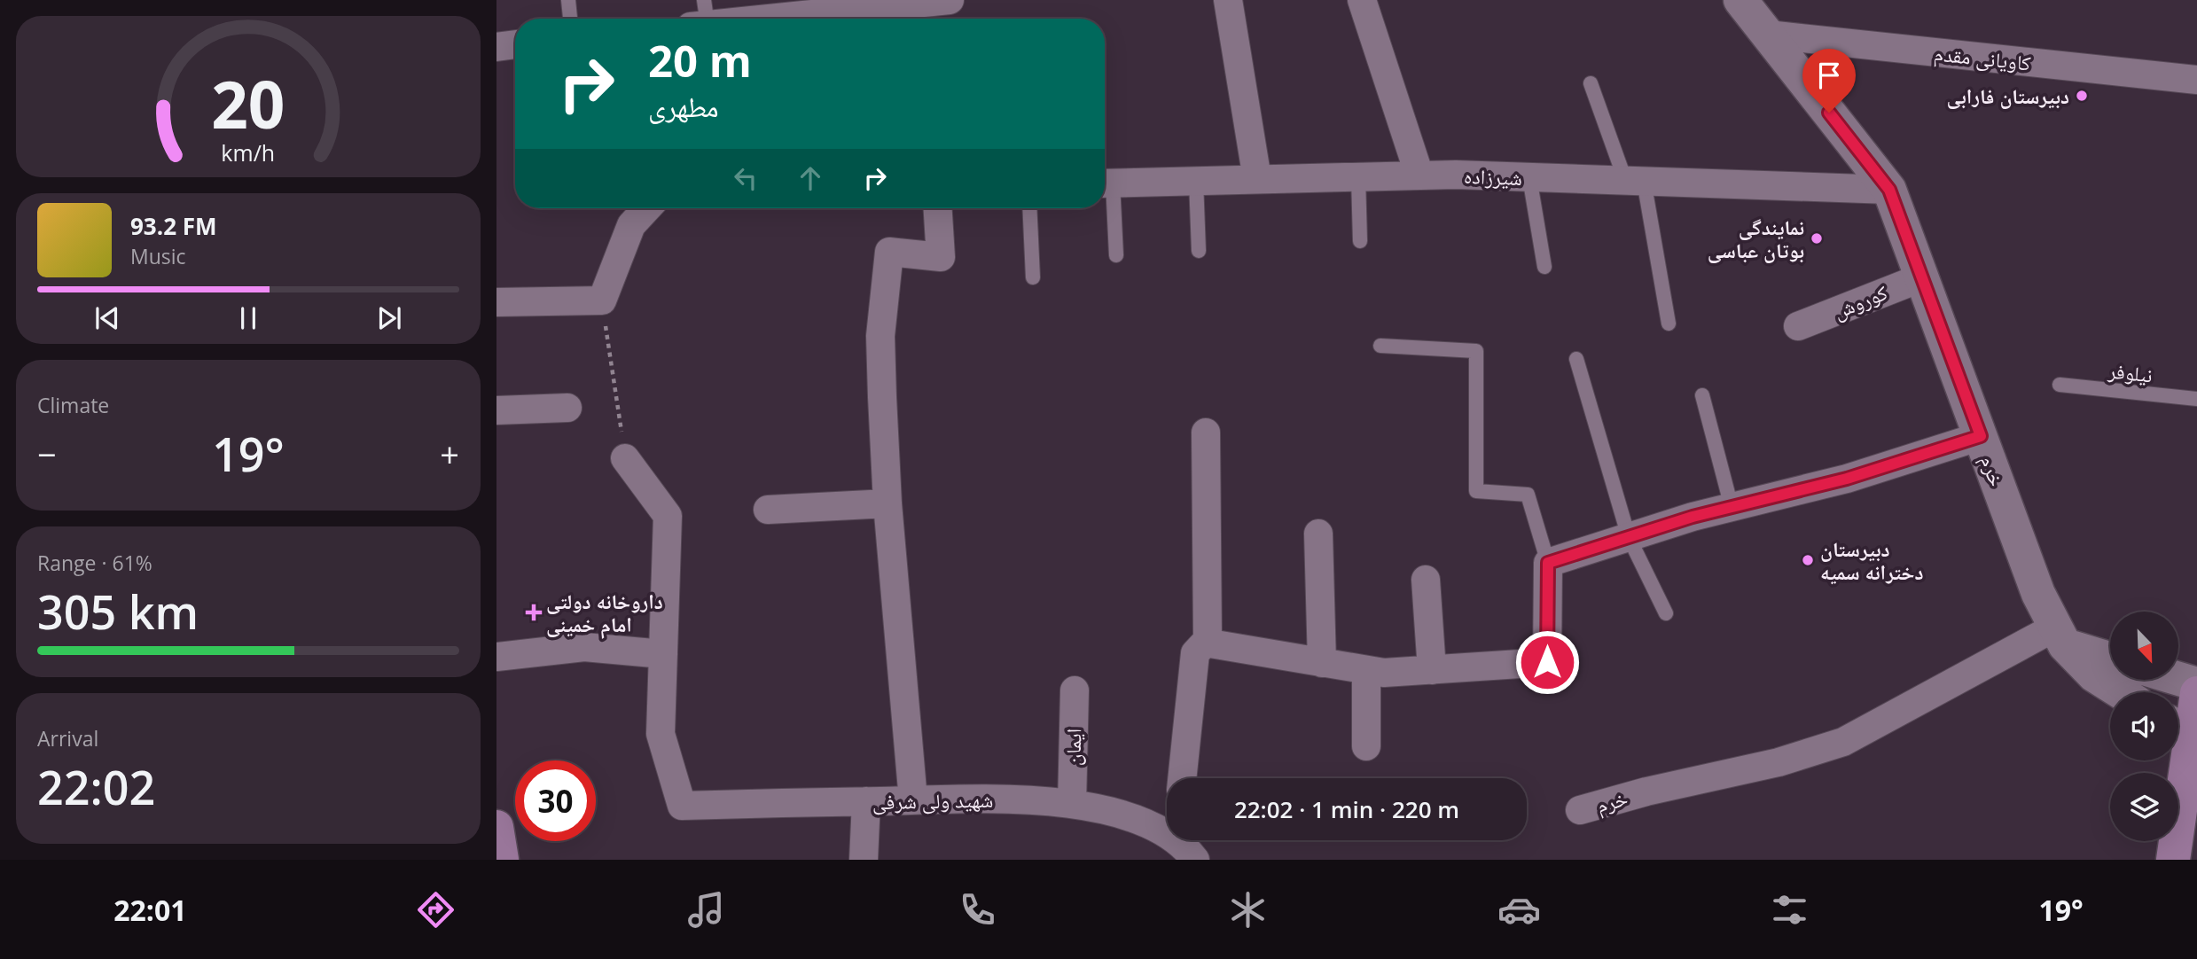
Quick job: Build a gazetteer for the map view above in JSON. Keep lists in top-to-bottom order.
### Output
{
  "streets": {
    "street": [
      "کاویانی مقدم",
      "شیرزاده",
      "کوروش",
      "خرم",
      "ایمان",
      "شهید ولی شرفی"
    ],
    "lane": ["نیلوفر"]
  },
  "crossings": [
    ["کاویانی مقدم", "خرم"],
    ["شیرزاده", "خرم"],
    ["کوروش", "خرم"],
    ["ایمان", "شهید ولی شرفی"]
  ],
  "places": {
    "other": ["دبیرستان فارابی", "نمایندگی بوتان عباسی", "دبیرستان دخترانه سمیه"],
    "health": ["داروخانه دولتی امام خمینی"]
  },
  "north": "bottom right",
  "page": {
    "turn": ["20 m", "مطهری"],
    "song": ["93.2 FM", "Music"],
    "tile": [
      "Climate",
      ["Range · 61%", "305 km"],
      ["Arrival", "22:02"]
    ],
    "heat": ["−", "19°", "+"],
    "limit": "30",
    "trip": "22:02 · 1 min · 220 m",
    "tabs": ["22:01", "19°"],
    "gauge": ["20", "km/h"]
  }
}
